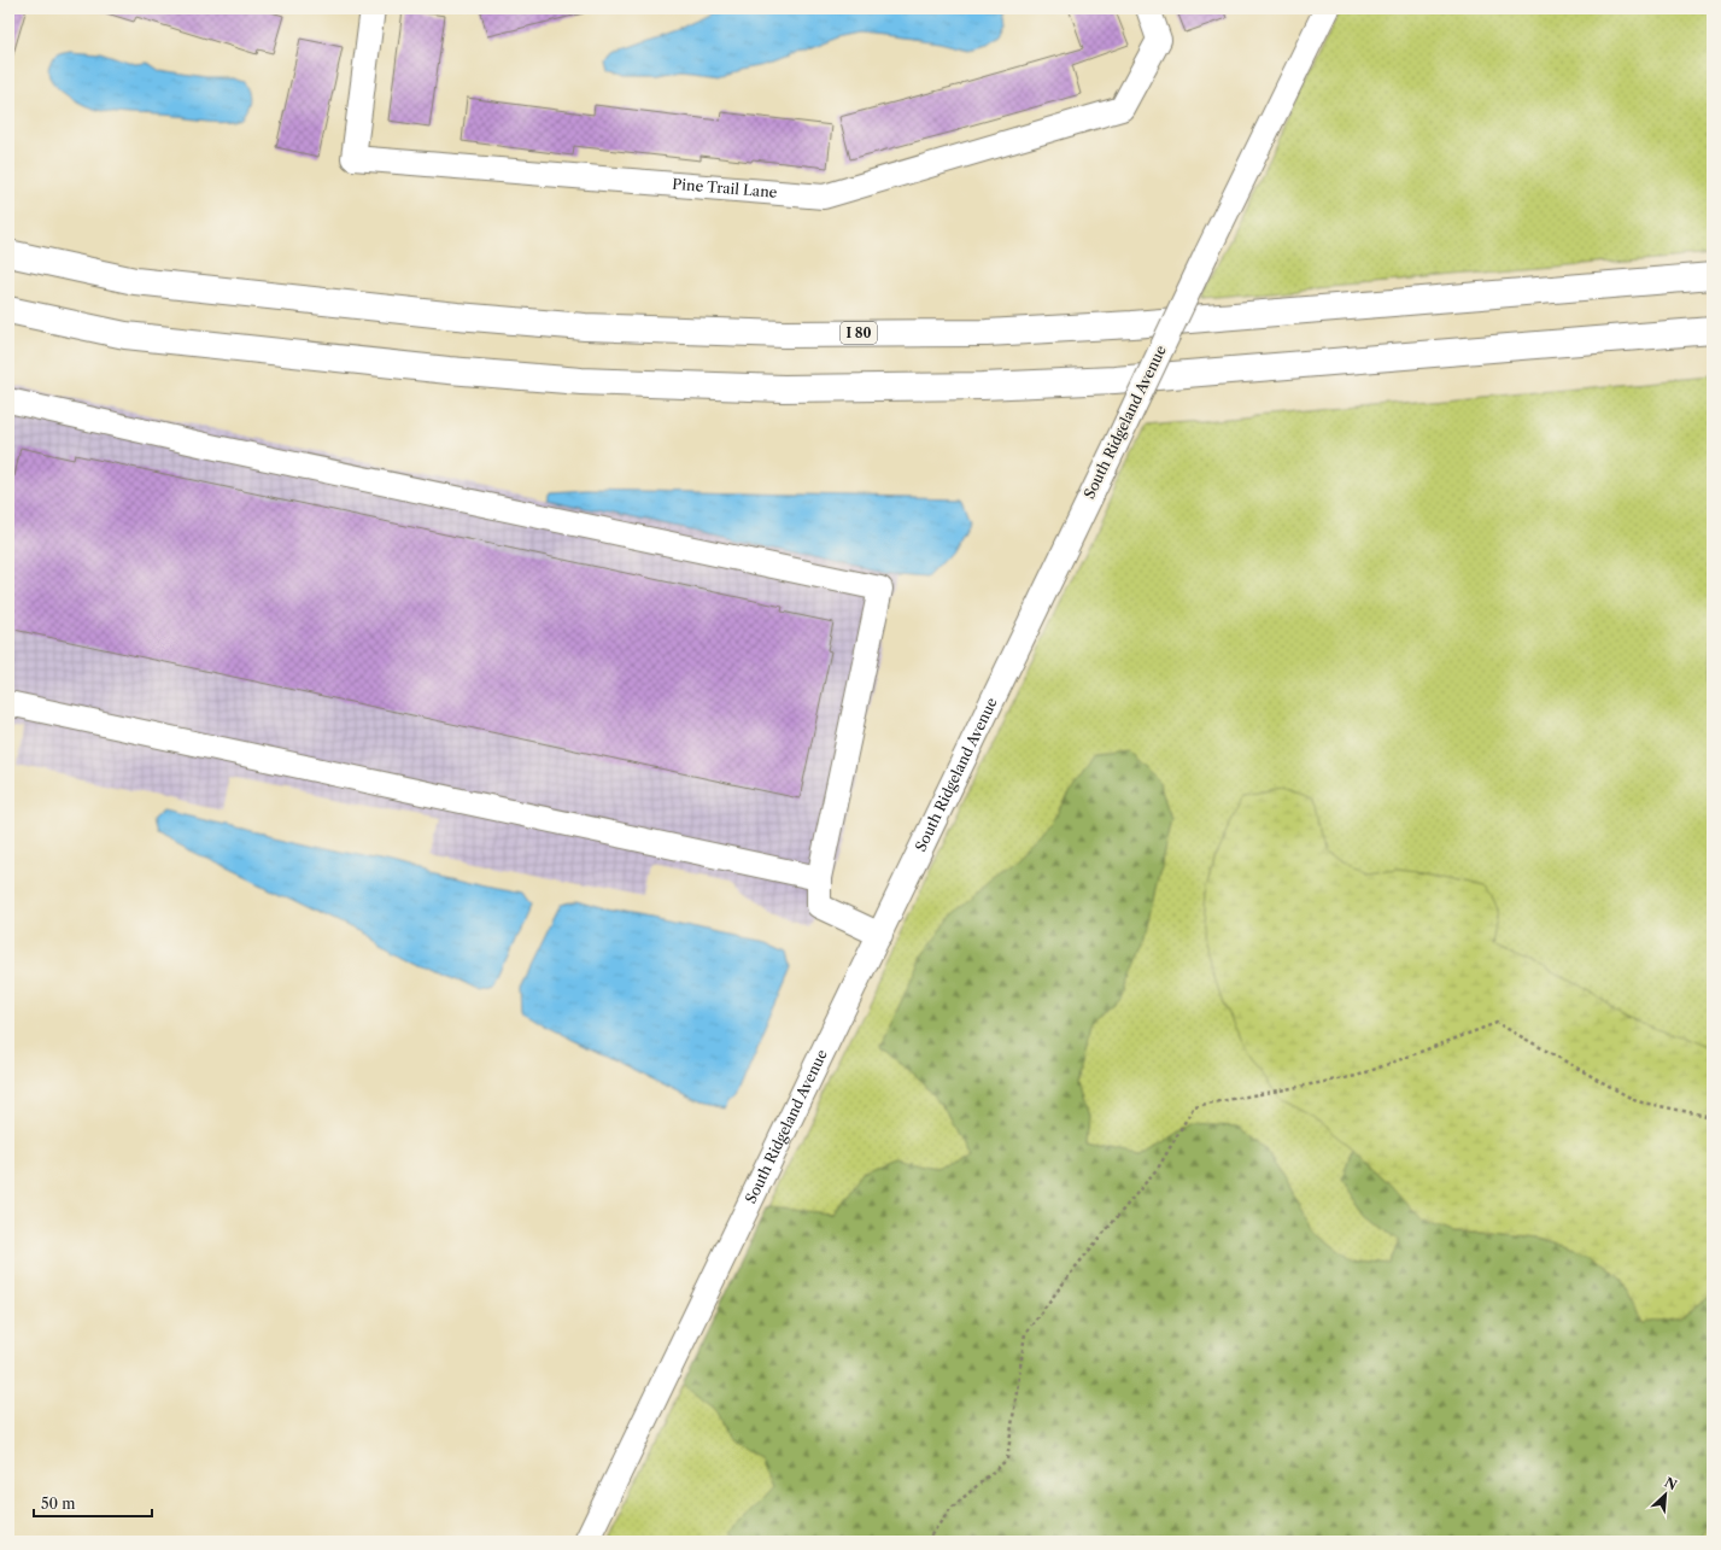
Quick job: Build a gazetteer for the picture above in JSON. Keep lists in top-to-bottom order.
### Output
{
  "streets": {
    "highway": ["I 80"],
    "street": ["Pine Trail Lane", "South Ridgeland Avenue"]
  },
  "scale_bar": "50 m",
  "north": "top right"
}
